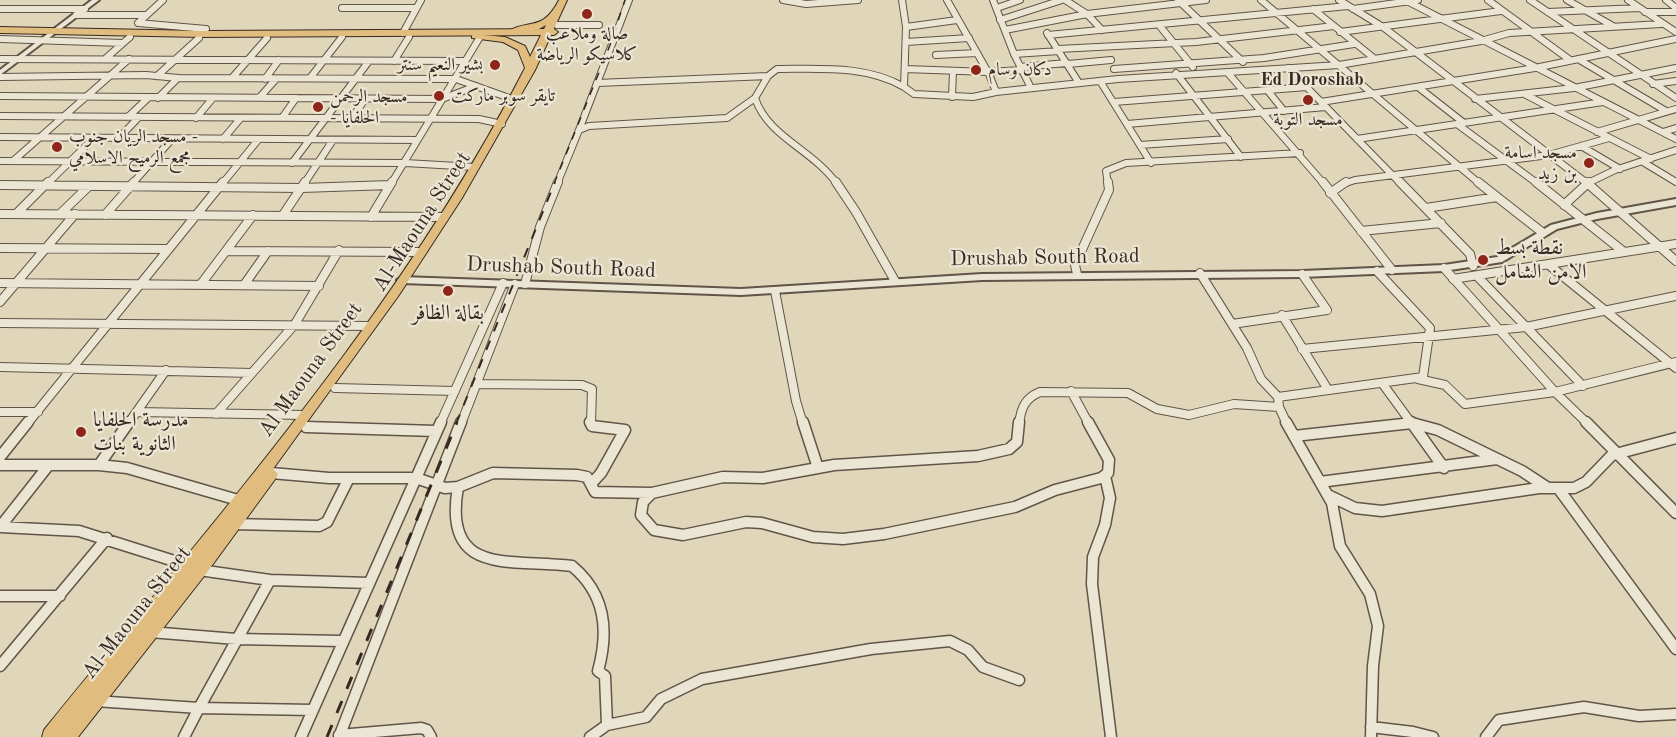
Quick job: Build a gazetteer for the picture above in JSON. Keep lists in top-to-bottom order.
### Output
{
  "streets": {
    "main road": ["Al-Maouna Street", "Al Maouna Street"],
    "street": ["Drushab South Road"]
  },
  "crossings": [
    ["Al-Maouna Street", "Drushab South Road"],
    ["Al-Maouna Street", "Al Maouna Street"],
    ["Drushab South Road", "Al Maouna Street"]
  ],
  "districts": ["Ed Doroshab"],
  "places": [
    "صالة وملاعب كلاسيكو الرياضة",
    "بشير النعيم سنتر",
    "دكان وسام",
    "تايقر سوبر ماركت",
    "مسجد التوبة",
    "مسجد الرحمن - الحلفايا",
    "مسجد الريان جنوب - مجمع الرميح الاسلامي",
    "مسجد اسامة بن زيد",
    "نقطة بسط الامن الشامل",
    "بقالة الظافر",
    "مدرسة الحلفايا الثانوية بنات"
  ]
}
